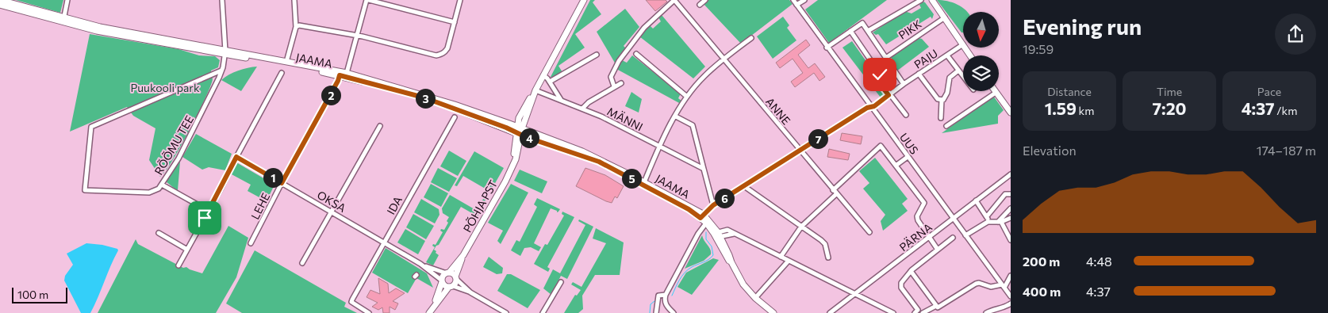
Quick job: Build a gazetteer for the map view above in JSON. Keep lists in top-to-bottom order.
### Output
{
  "streets": {
    "main road": ["JAAMA", "PÕHJA PST"],
    "street": [
      "PIKK",
      "PAJU",
      "ANNE",
      "MÄNNI",
      "UUS",
      "RÕÕMU TEE",
      "OKSA",
      "IDA",
      "LEHE",
      "PÄRNA"
    ]
  },
  "crossings": [
    ["PAJU", "JAAMA"],
    ["PAJU", "ANNE"],
    ["PAJU", "UUS"],
    ["JAAMA", "RÕÕMU TEE"],
    ["JAAMA", "LEHE"],
    ["JAAMA", "PÕHJA PST"],
    ["UUS", "PÄRNA"],
    ["OKSA", "IDA"],
    ["OKSA", "LEHE"],
    ["OKSA", "PÕHJA PST"]
  ],
  "parks": ["Puukooli park"],
  "scale_bar": "100 m",
  "north": "bottom",
  "page": {
    "heading": ["Evening run", "19:59"],
    "stats": [
      ["Distance", "1.59 km"],
      ["Time", "7:20"],
      ["Pace", "4:37 /km"]
    ],
    "pins": [
      "2",
      "3",
      "4",
      "7",
      "1",
      "5",
      "6"
    ],
    "chart": ["Elevation", "174–187 m"],
    "list": [
      {
        "name": "200 m",
        "note": "4:48"
      },
      {
        "name": "400 m",
        "note": "4:37"
      }
    ],
    "scale": "100 m"
  }
}
